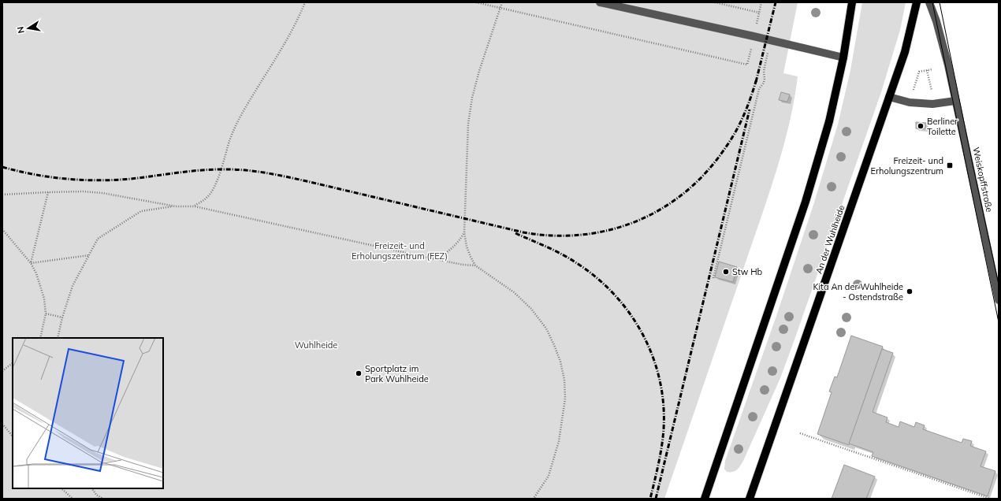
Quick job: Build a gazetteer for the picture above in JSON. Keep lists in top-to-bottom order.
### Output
{
  "streets": {
    "main road": ["An der Wuhlheide"],
    "street": ["Weiskopffstraße"]
  },
  "parks": ["Freizeit- und Erholungszentrum (FEZ)", "Wuhlheide"],
  "places": {
    "other": [
      "Berliner Toilette",
      "Stw Hb",
      "Kita An der Wuhlheide - Ostendstraße",
      "Sportplatz im Park Wuhlheide"
    ],
    "transit": ["Freizeit- und Erholungszentrum"]
  },
  "north": "left"
}
